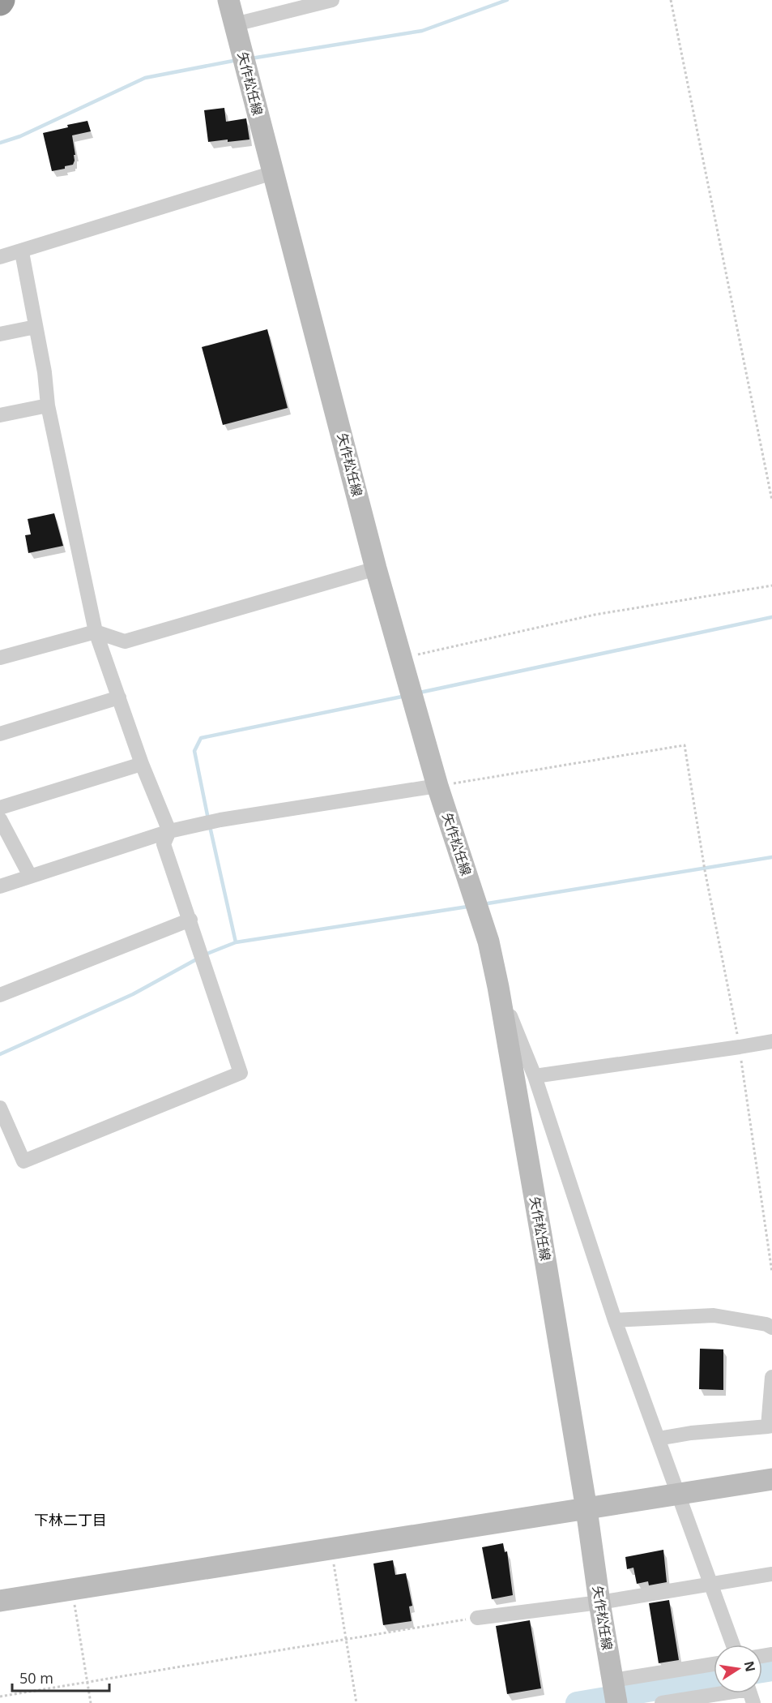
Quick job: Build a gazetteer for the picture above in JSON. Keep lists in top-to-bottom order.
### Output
{
  "streets": {
    "main road": ["矢作松任線"]
  },
  "districts": ["下林二丁目"],
  "scale_bar": "50 m",
  "north": "right"
}
